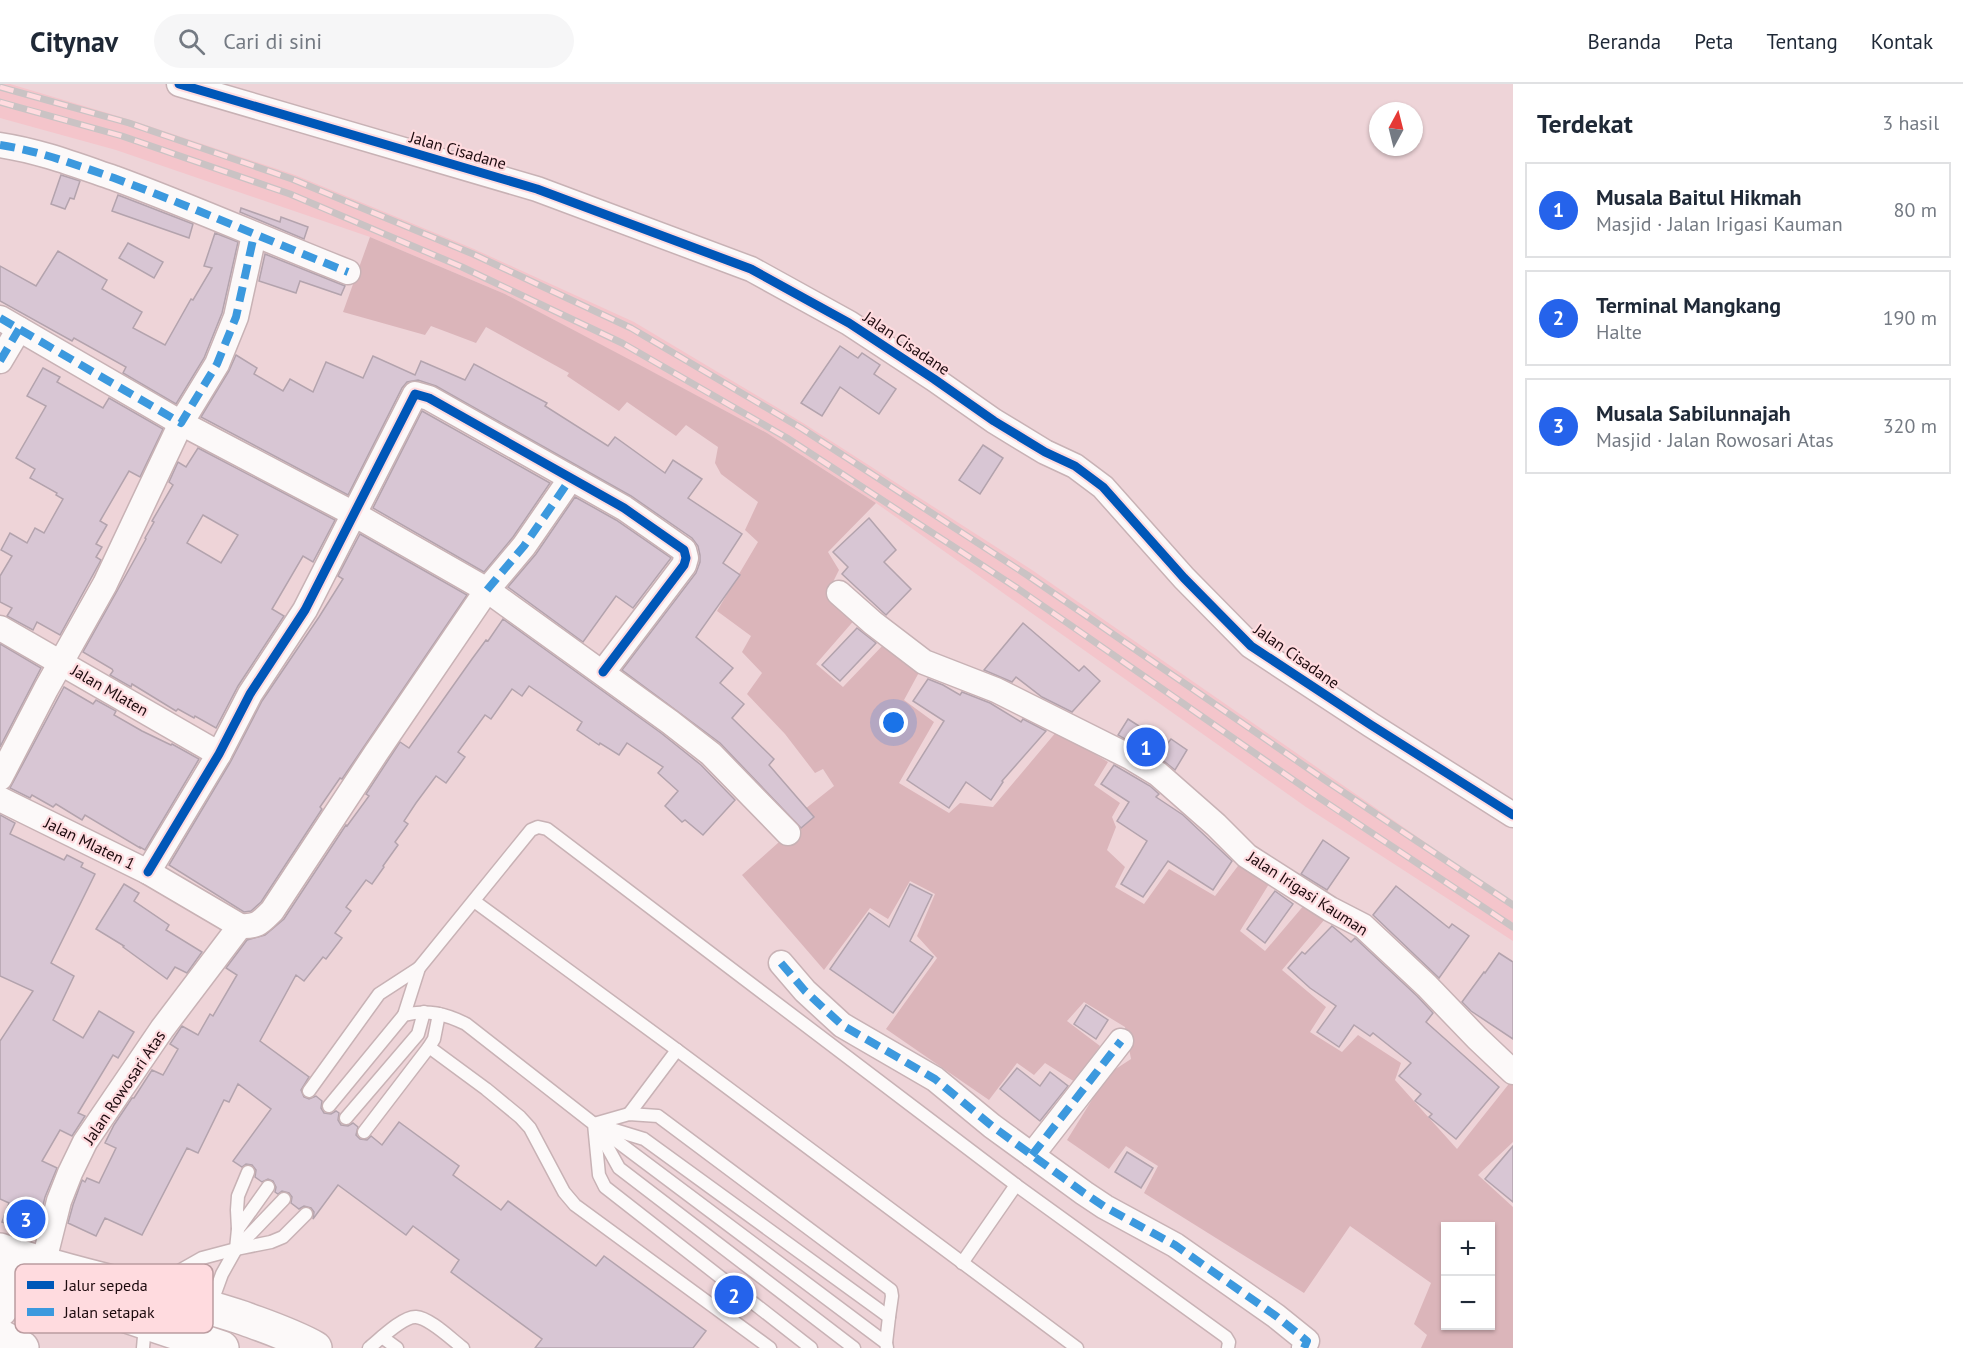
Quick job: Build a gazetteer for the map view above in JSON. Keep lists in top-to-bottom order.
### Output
{
  "streets": {
    "street": [
      "Jalan Cisadane",
      "Jalan Mlaten",
      "Jalan Mlaten 1",
      "Jalan Irigasi Kauman",
      "Jalan Rowosari Atas"
    ]
  },
  "crossings": [
    ["Jalan Mlaten 1", "Jalan Rowosari Atas"]
  ],
  "legend": ["Jalur sepeda", "Jalan setapak"],
  "north": "top",
  "page": {
    "header": "Citynav",
    "search": "Cari di sini",
    "nav": [
      "Beranda",
      "Peta",
      "Tentang",
      "Kontak"
    ],
    "heading": ["Terdekat", "3 hasil"],
    "list": [
      {
        "mark": "1",
        "name": "Musala Baitul Hikmah",
        "note": "Masjid · Jalan Irigasi Kauman",
        "value": "80 m"
      },
      {
        "mark": "2",
        "name": "Terminal Mangkang",
        "note": "Halte",
        "value": "190 m"
      },
      {
        "mark": "3",
        "name": "Musala Sabilunnajah",
        "note": "Masjid · Jalan Rowosari Atas",
        "value": "320 m"
      }
    ],
    "pins": ["1", "3", "2"],
    "map_buttons": ["+", "−"]
  }
}
